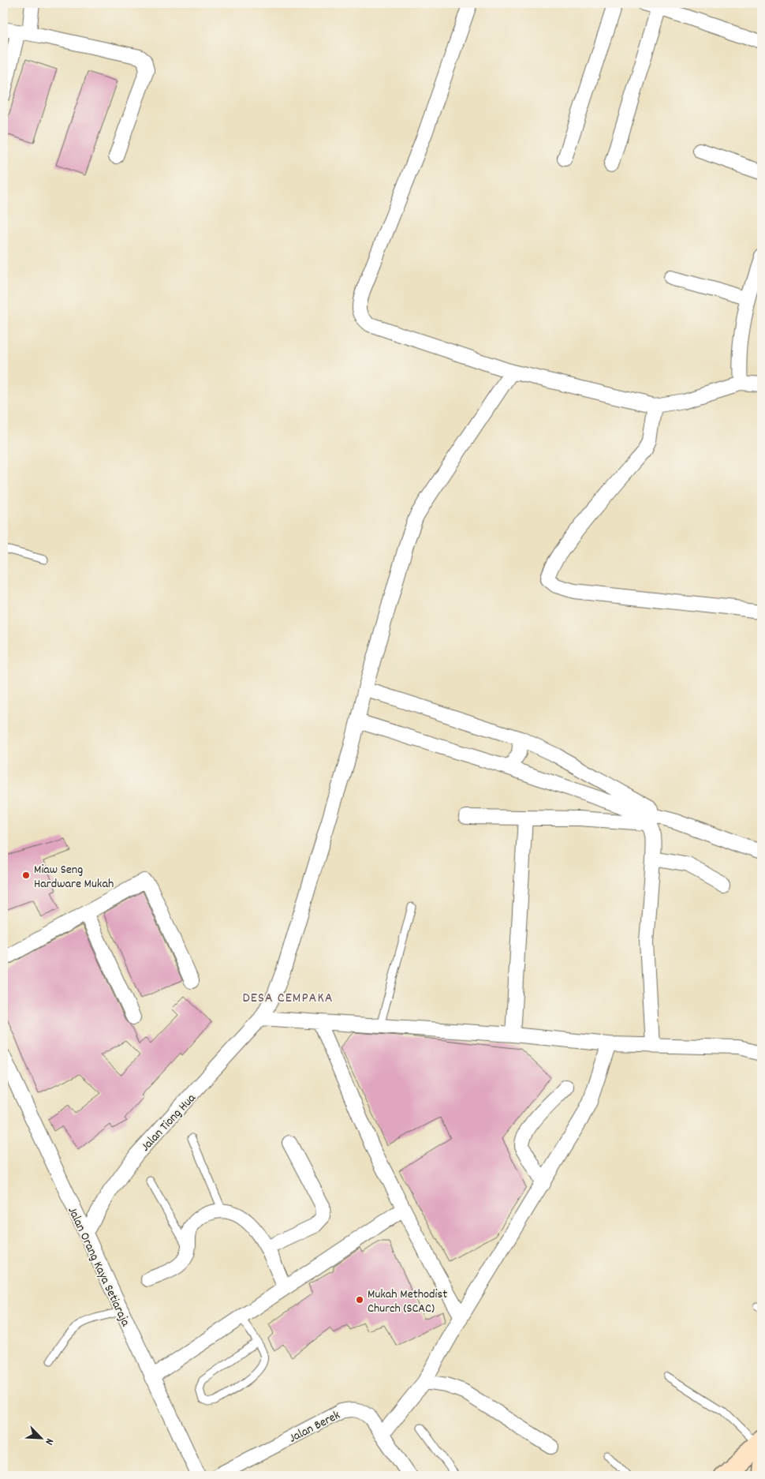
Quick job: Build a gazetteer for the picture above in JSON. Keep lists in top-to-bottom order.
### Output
{
  "streets": {
    "street": ["Jalan Tiong Hua", "Jalan Orang Kaya Setiaraja", "Jalan Berek"]
  },
  "crossings": [
    ["Jalan Tiong Hua", "Jalan Orang Kaya Setiaraja"]
  ],
  "districts": ["DESA CEMPAKA"],
  "places": ["Miaw Seng Hardware Mukah", "Mukah Methodist Church (SCAC)"],
  "north": "bottom right"
}
